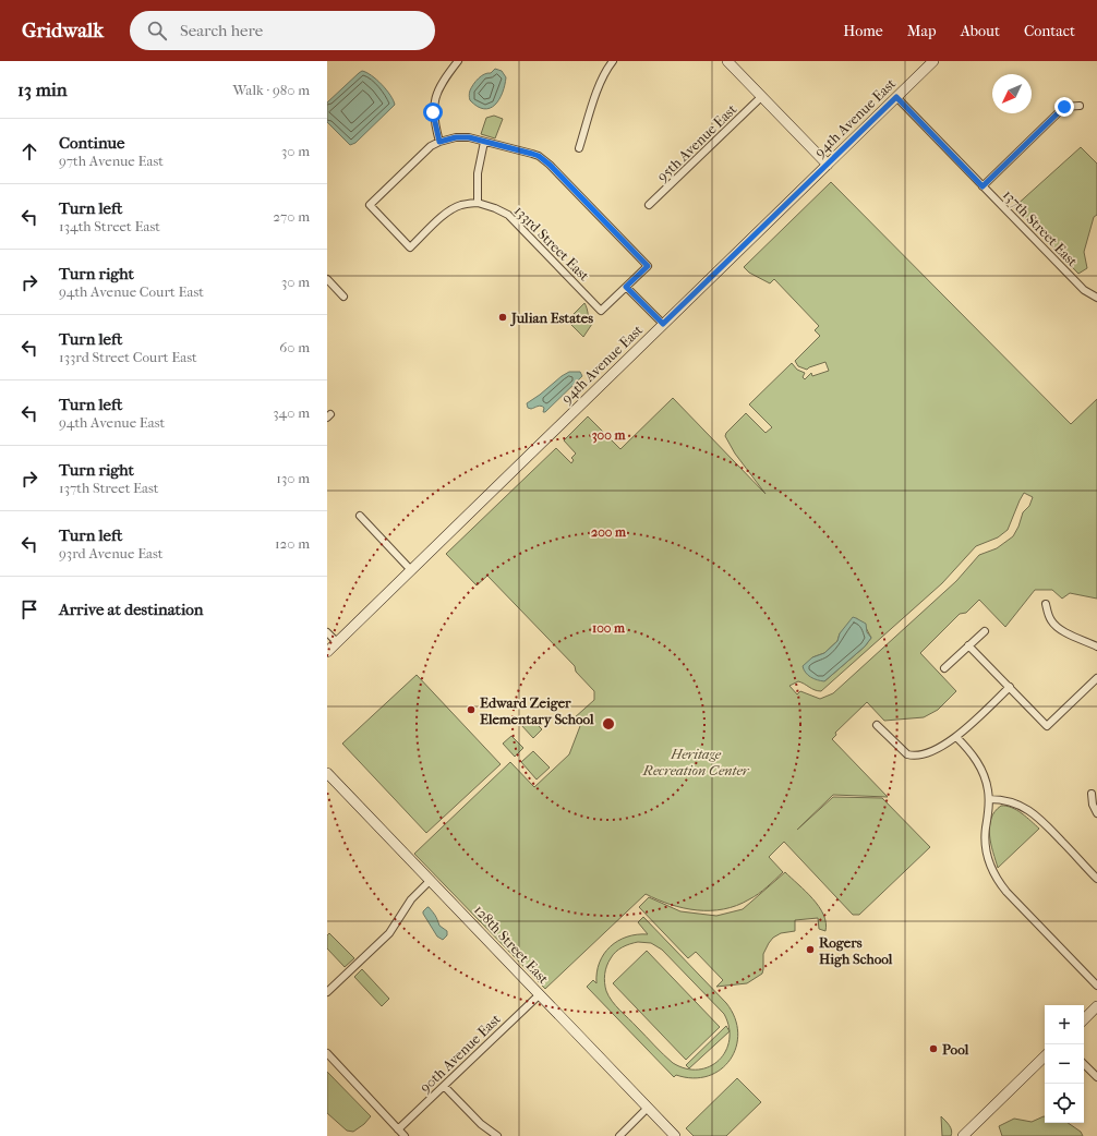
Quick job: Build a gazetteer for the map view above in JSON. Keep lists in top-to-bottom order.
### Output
{
  "streets": {
    "main road": ["94th Avenue East", "128th Street East"],
    "street": [
      "95th Avenue East",
      "137th Street East",
      "133rd Street East",
      "90th Avenue East"
    ]
  },
  "crossings": [
    ["94th Avenue East", "137th Street East"],
    ["128th Street East", "90th Avenue East"]
  ],
  "parks": ["Heritage Recreation Center"],
  "places": [
    "Julian Estates",
    "Edward Zeiger Elementary School",
    "Rogers High School",
    "Pool"
  ],
  "north": "bottom left",
  "page": {
    "header": "Gridwalk",
    "search": "Search here",
    "nav": [
      "Home",
      "Map",
      "About",
      "Contact"
    ],
    "heading": ["13 min", "Walk · 980 m"],
    "list": [
      ["Continue", "97th Avenue East", "30 m"],
      ["Turn left", "134th Street East", "270 m"],
      ["Turn right", "94th Avenue Court East", "30 m"],
      ["Turn left", "133rd Street Court East", "60 m"],
      ["Turn left", "94th Avenue East", "340 m"],
      ["Turn right", "137th Street East", "130 m"],
      ["Turn left", "93rd Avenue East", "120 m"],
      "Arrive at destination"
    ],
    "map_buttons": ["+", "−"]
  },
  "rings": ["300 m", "200 m", "100 m"]
}
